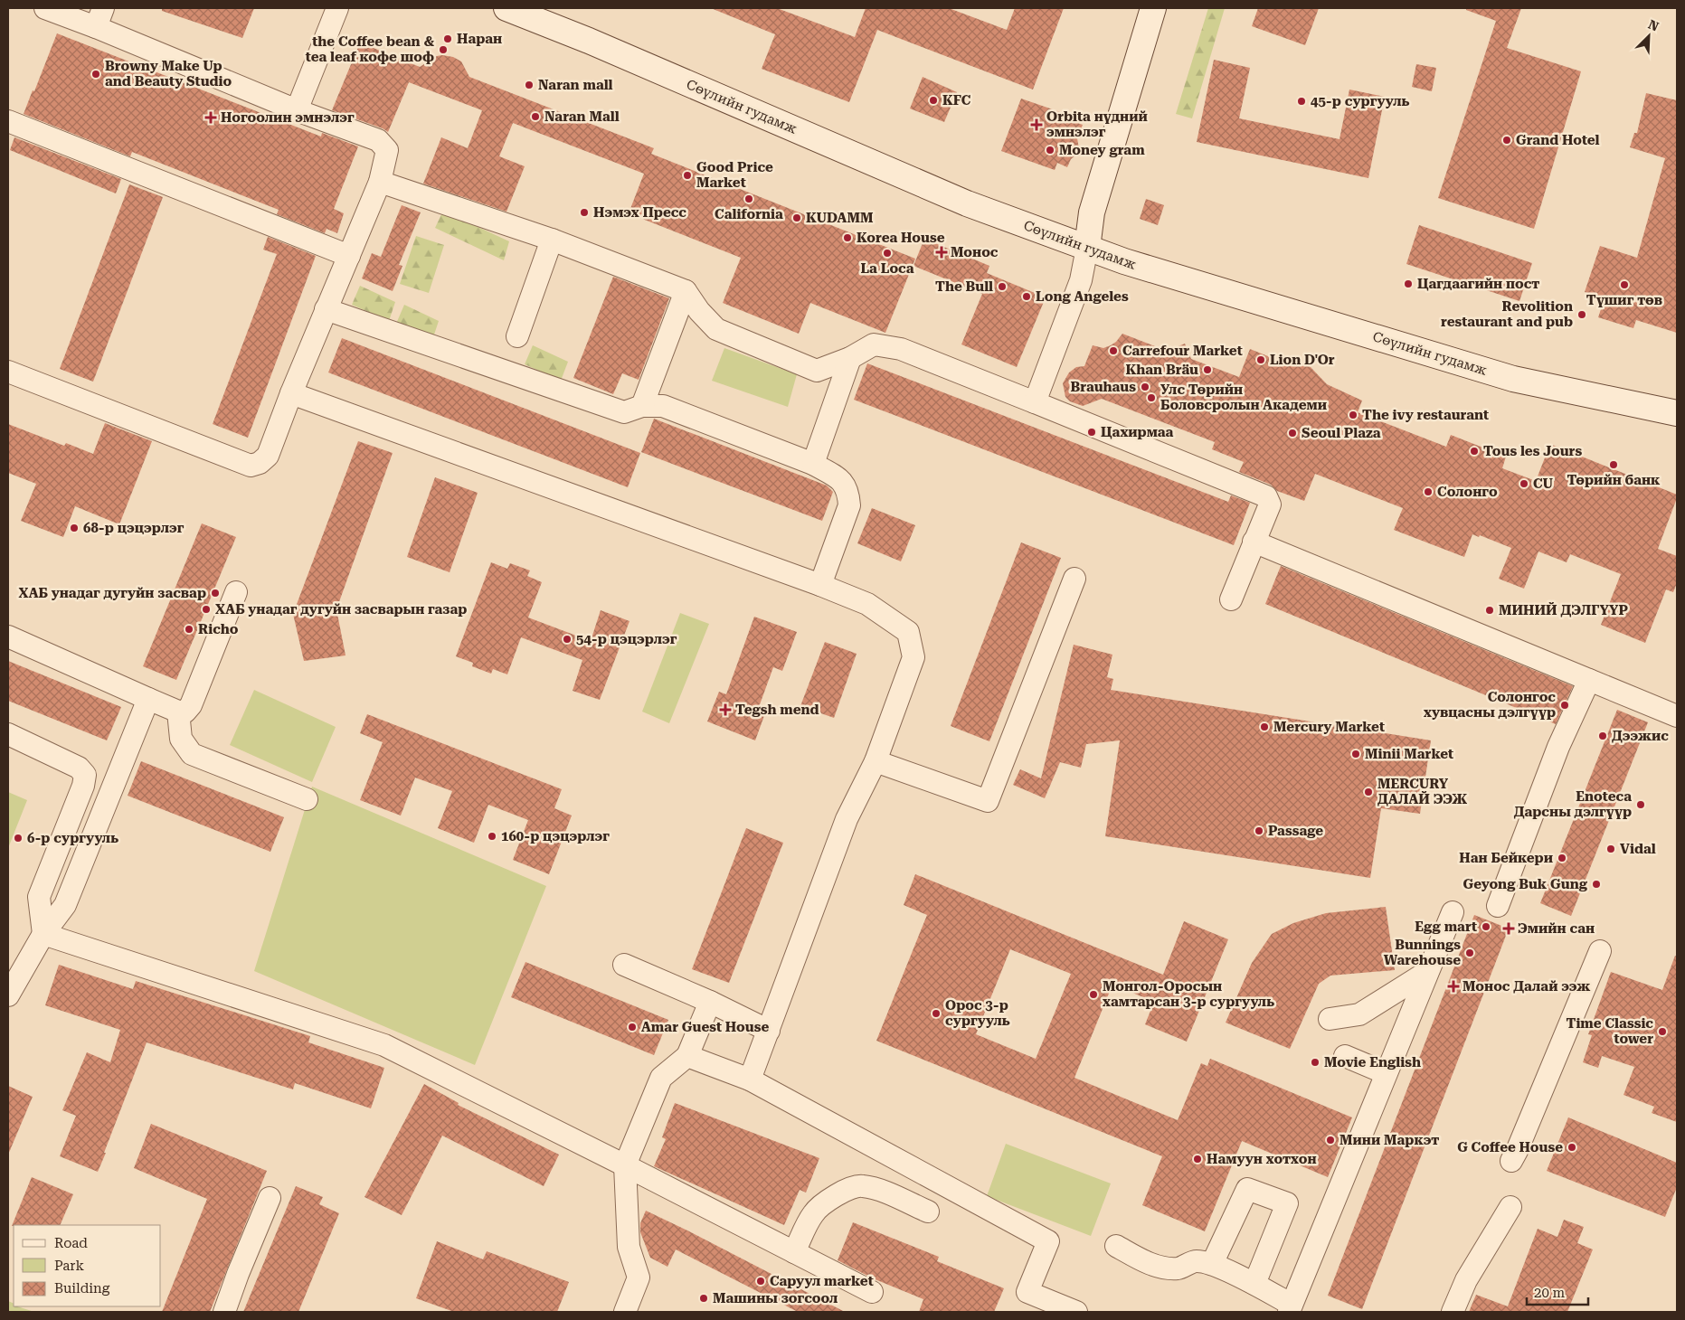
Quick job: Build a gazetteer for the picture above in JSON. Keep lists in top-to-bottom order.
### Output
{
  "streets": {
    "main road": ["Сөүлийн гудамж"]
  },
  "places": {
    "other": [
      "Наран",
      "the Coffee bean & tea leaf кофе шоф",
      "Browny Make Up and Beauty Studio",
      "Naran mall",
      "KFC",
      "45-р сургууль",
      "Naran Mall",
      "Grand Hotel",
      "Money gram",
      "Good Price Market",
      "California",
      "Нэмэх Пресс",
      "KUDAMM",
      "Korea House",
      "La Loca",
      "Цагдаагийн пост",
      "Түшиг төв",
      "The Bull",
      "Long Angeles",
      "Revolition restaurant and pub",
      "Carrefour Market",
      "Lion D'Or",
      "Khan Bräu",
      "Brauhaus",
      "Улс Төрийн Боловсролын Академи",
      "The ivy restaurant",
      "Цахирмаа",
      "Seoul Plaza",
      "Tous les Jours",
      "Төрийн банк",
      "CU",
      "Солонго",
      "68-р цэцэрлэг",
      "ХАБ унадаг дугуйн засвар",
      "ХАБ унадаг дугуйн засварын газар",
      "МИНИЙ ДЭЛГҮҮР",
      "Richo",
      "54-р цэцэрлэг",
      "Солонгос хувцасны дэлгүүр",
      "Mercury Market",
      "Дээжис",
      "Minii Market",
      "MERCURY ДАЛАЙ ЭЭЖ",
      "Enoteca Дарсны дэлгүүр",
      "Passage",
      "160-р цэцэрлэг",
      "6-р сургууль",
      "Vidal",
      "Нан Бейкери",
      "Geyong Buk Gung",
      "Egg mart",
      "Bunnings Warehouse",
      "Монгол-Оросын хамтарсан 3-р сургууль",
      "Орос 3-р сургууль",
      "Amar Guest House",
      "Time Classic tower",
      "Movie English",
      "Мини Маркэт",
      "G Coffee House",
      "Намуун хотхон",
      "Саруул market",
      "Машины зогсоол"
    ],
    "health": [
      "Ногоолин эмнэлэг",
      "Orbita нүдний эмнэлэг",
      "Монос",
      "Tegsh mend",
      "Эмийн сан",
      "Монос Далай ээж"
    ]
  },
  "legend": ["Road", "Park", "Building"],
  "scale_bar": "20 m",
  "north": "top right"
}
